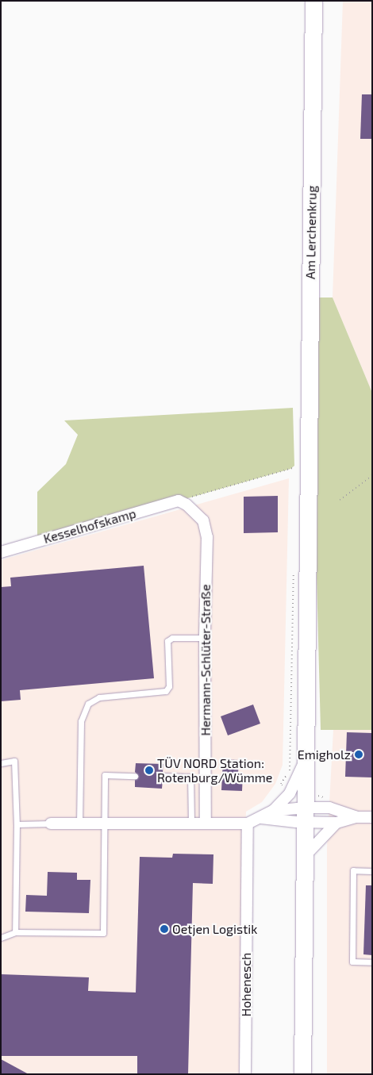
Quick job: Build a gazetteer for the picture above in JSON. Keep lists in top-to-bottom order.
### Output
{
  "streets": {
    "main road": ["Am Lerchenkrug"],
    "street": ["Kesselhofskamp", "Hermann-Schlüter-Straße", "Hohenesch"]
  },
  "crossings": [
    ["Kesselhofskamp", "Hermann-Schlüter-Straße"]
  ],
  "places": ["Emigholz", "TÜV NORD Station: Rotenburg/Wümme", "Oetjen Logistik"]
}
